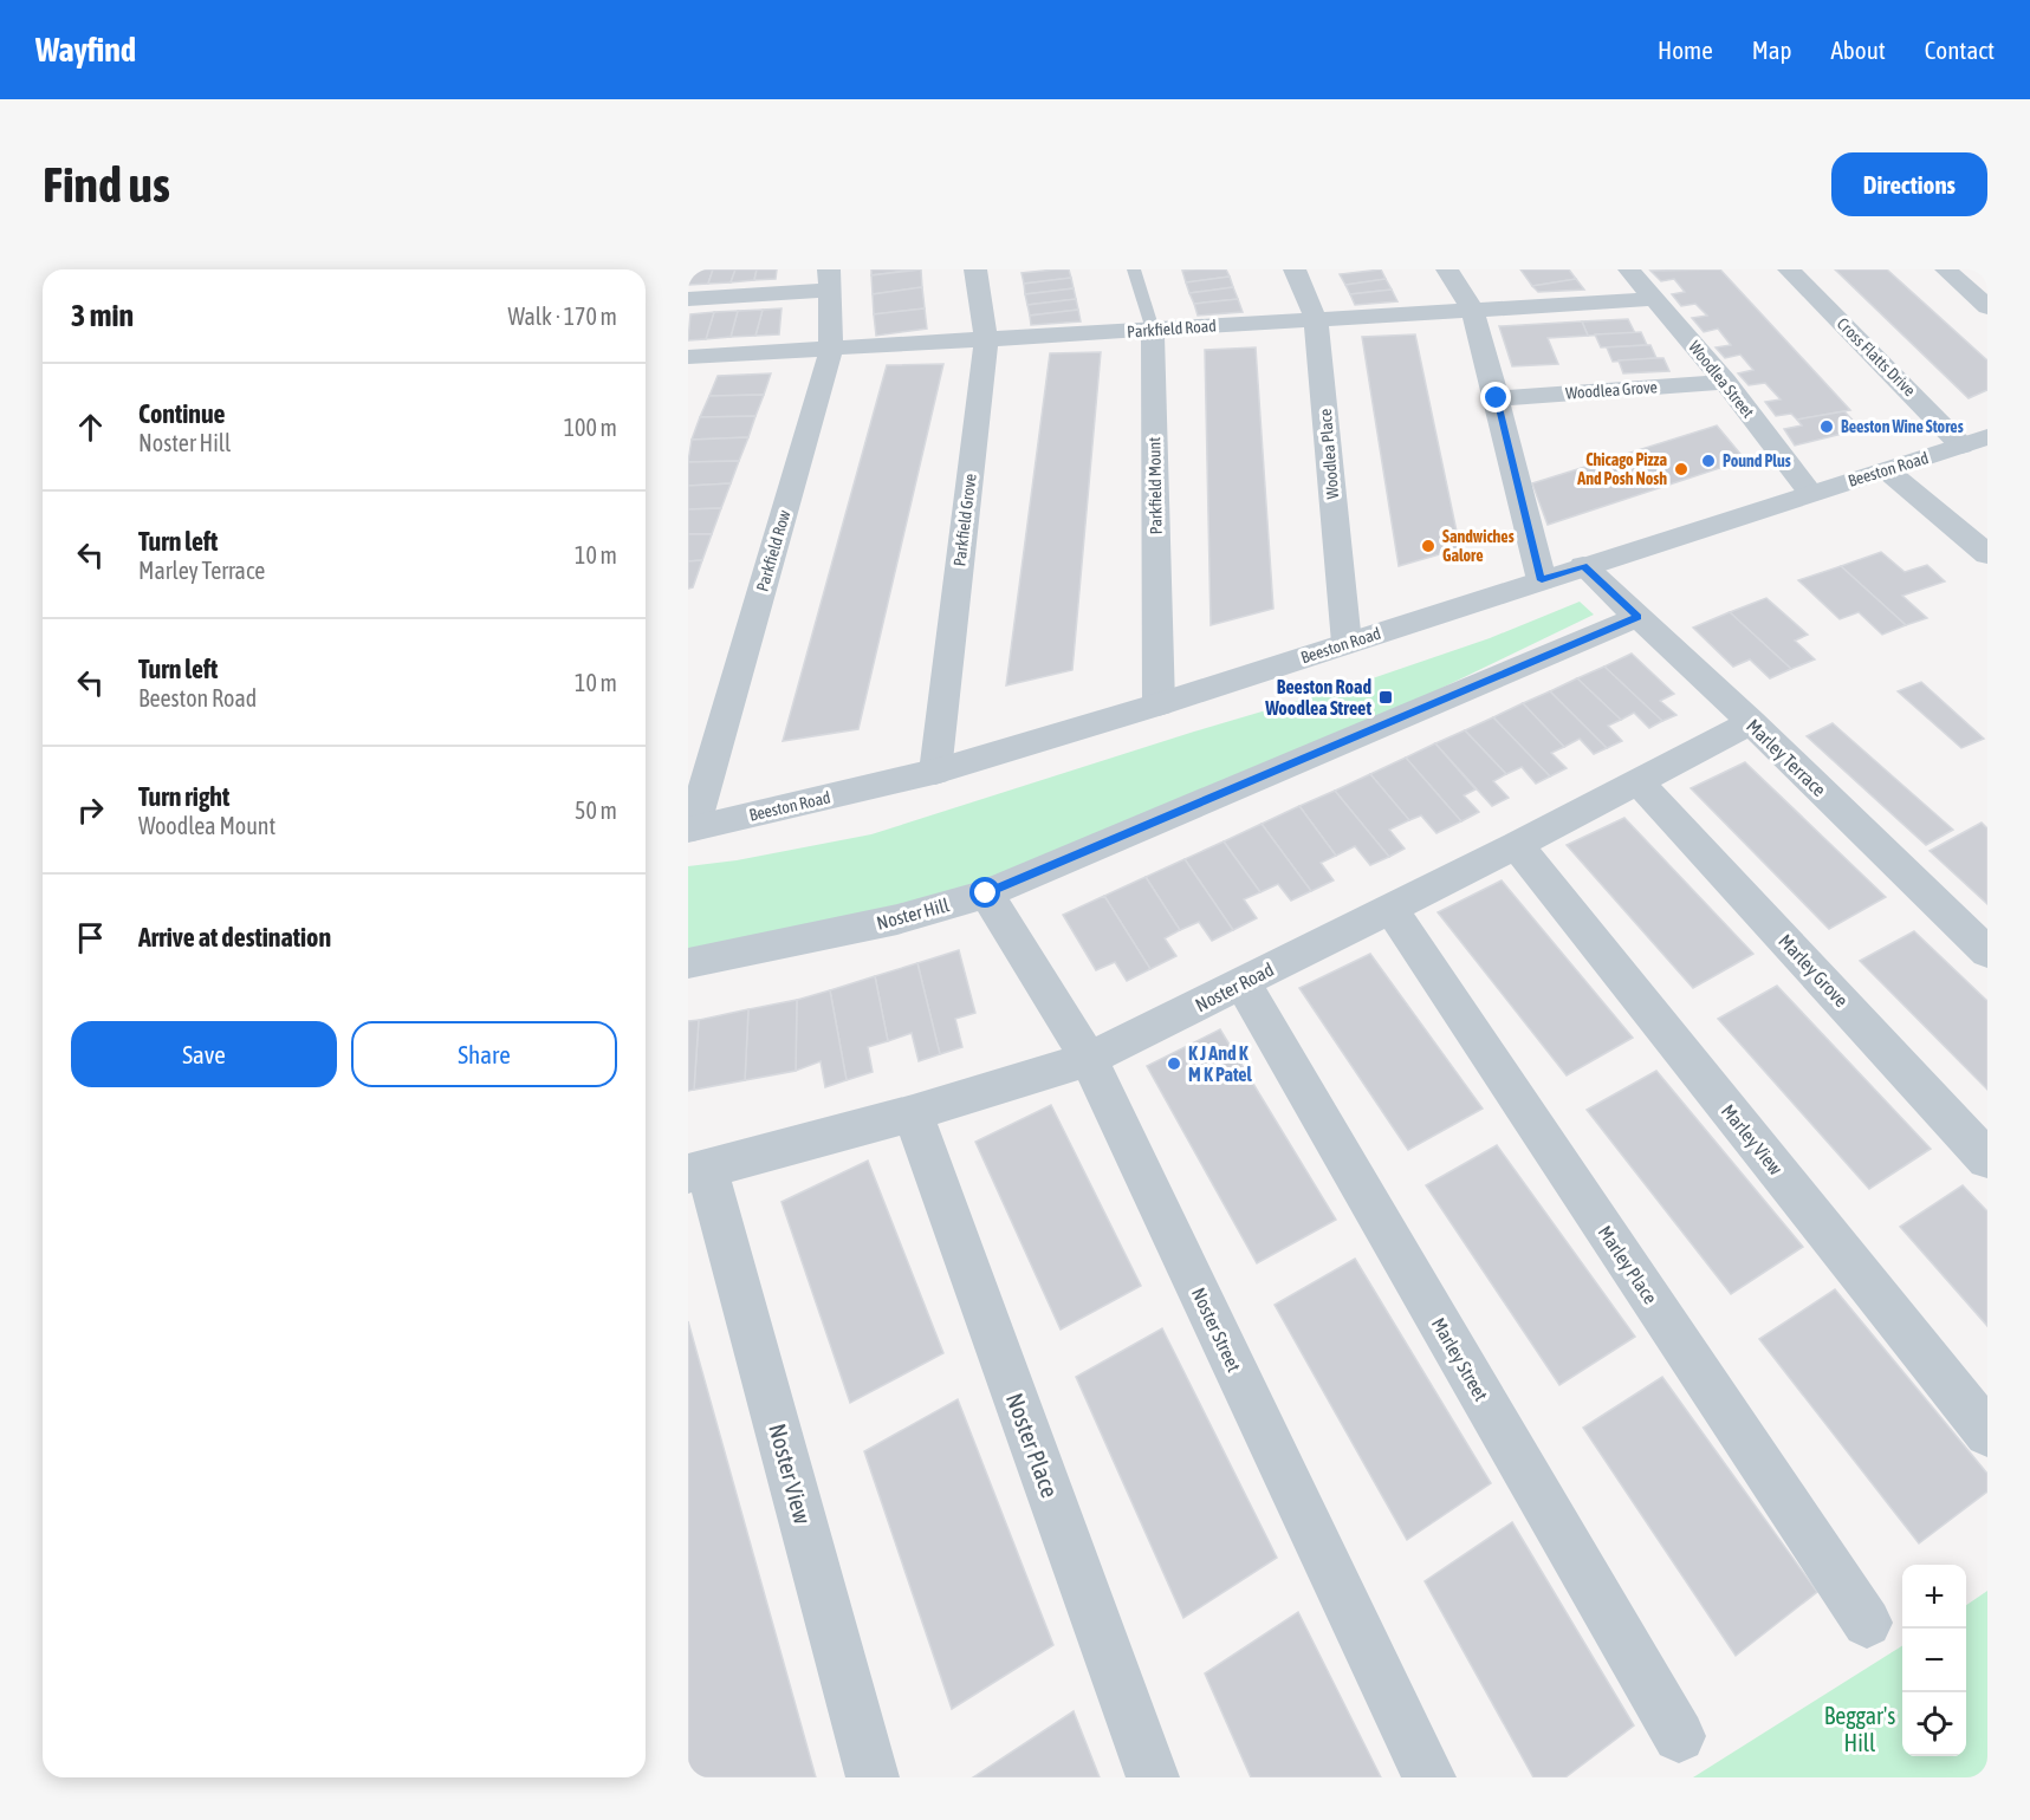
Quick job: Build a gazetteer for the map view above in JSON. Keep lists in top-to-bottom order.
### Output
{
  "streets": {
    "street": [
      "Parkfield Road",
      "Cross Flatts Drive",
      "Woodlea Street",
      "Woodlea Grove",
      "Woodlea Place",
      "Beeston Road",
      "Parkfield Mount",
      "Parkfield Grove",
      "Parkfield Row",
      "Marley Terrace",
      "Noster Hill",
      "Marley Grove",
      "Noster Road",
      "Marley View",
      "Marley Place",
      "Noster Street",
      "Marley Street",
      "Noster Place",
      "Noster View"
    ]
  },
  "crossings": [
    ["Parkfield Road", "Woodlea Street"],
    ["Parkfield Road", "Woodlea Place"],
    ["Parkfield Road", "Parkfield Mount"],
    ["Parkfield Road", "Parkfield Grove"],
    ["Parkfield Road", "Parkfield Row"],
    ["Cross Flatts Drive", "Beeston Road"],
    ["Woodlea Street", "Woodlea Grove"],
    ["Woodlea Street", "Beeston Road"],
    ["Woodlea Place", "Beeston Road"],
    ["Beeston Road", "Parkfield Mount"],
    ["Beeston Road", "Parkfield Grove"],
    ["Beeston Road", "Parkfield Row"],
    ["Beeston Road", "Marley Terrace"],
    ["Marley Terrace", "Noster Hill"],
    ["Marley Terrace", "Noster Road"],
    ["Noster Hill", "Noster Street"],
    ["Marley Grove", "Noster Road"],
    ["Noster Road", "Marley View"],
    ["Noster Road", "Marley Place"],
    ["Noster Road", "Noster Street"],
    ["Noster Road", "Marley Street"],
    ["Noster Road", "Noster Place"],
    ["Noster Road", "Noster View"]
  ],
  "parks": ["Beggar's Hill"],
  "places": {
    "other": [
      "Beeston Wine Stores",
      "Pound Plus",
      "Chicago Pizza And Posh Nosh",
      "Sandwiches Galore",
      "K J And K M K Patel"
    ],
    "transit": ["Beeston Road Woodlea Street"]
  },
  "page": {
    "header": "Wayfind",
    "nav": [
      "Home",
      "Map",
      "About",
      "Contact"
    ],
    "buttons": [
      "Directions",
      ["Save", "Share"]
    ],
    "title": "Find us",
    "heading": ["3 min", "Walk · 170 m"],
    "list": [
      ["Continue", "Noster Hill", "100 m"],
      ["Turn left", "Marley Terrace", "10 m"],
      ["Turn left", "Beeston Road", "10 m"],
      ["Turn right", "Woodlea Mount", "50 m"],
      "Arrive at destination"
    ],
    "map_buttons": ["+", "−"]
  }
}
